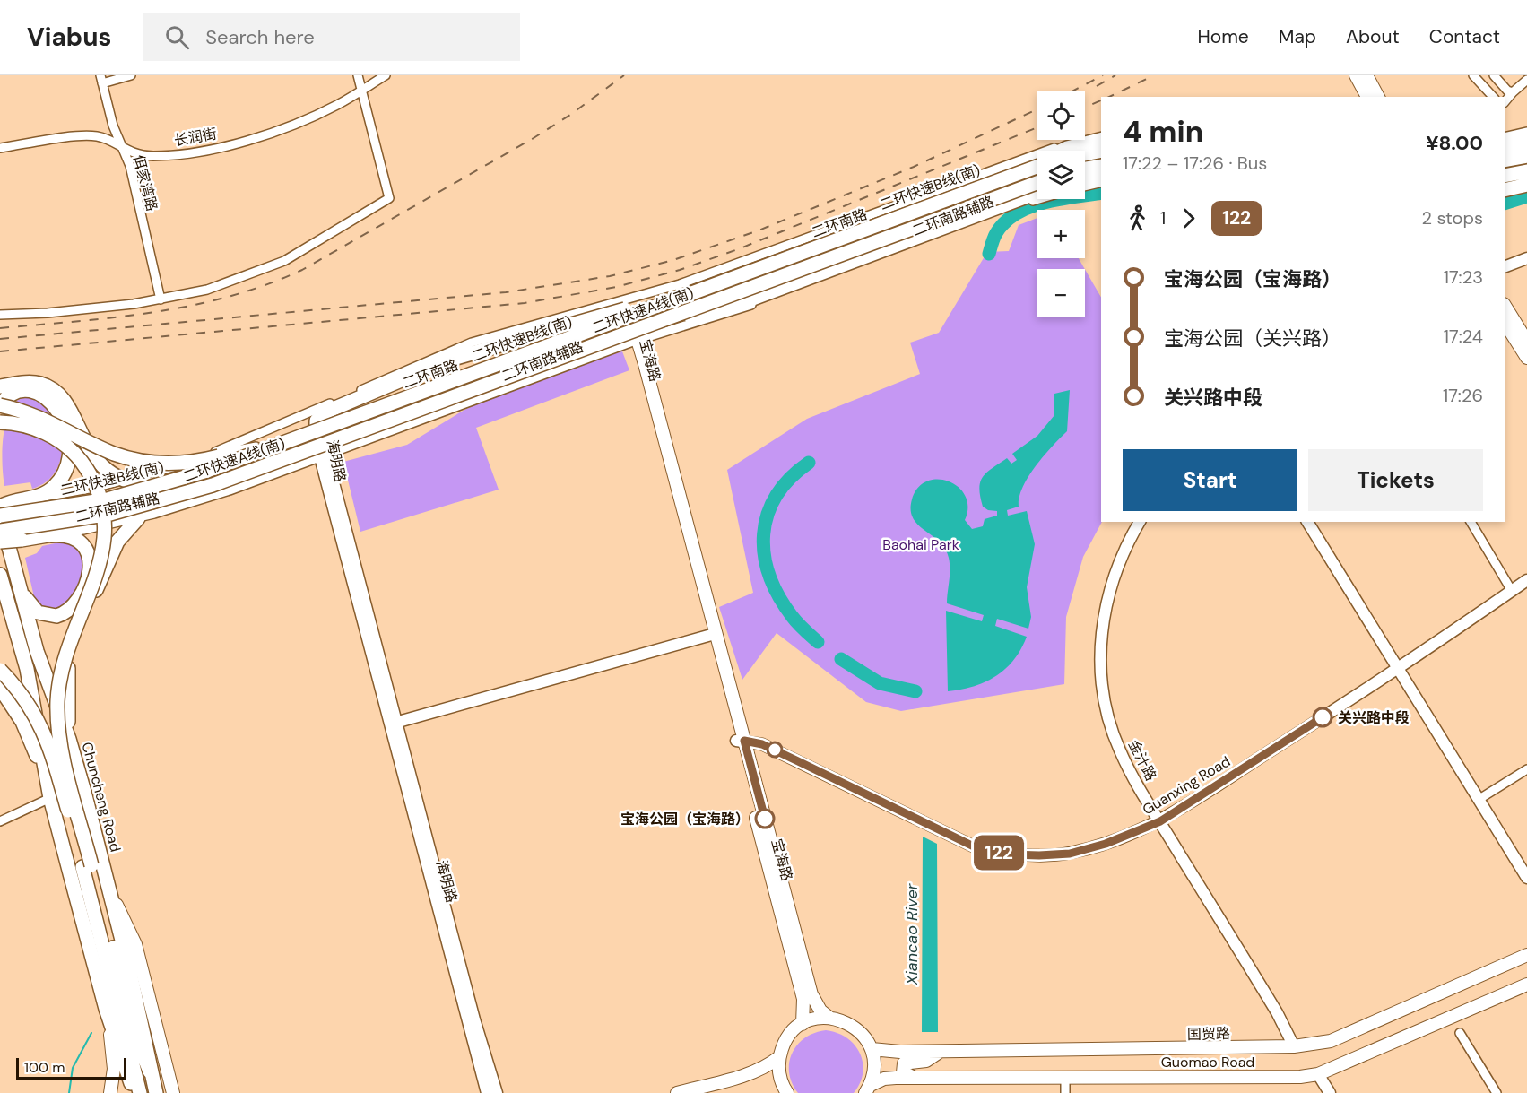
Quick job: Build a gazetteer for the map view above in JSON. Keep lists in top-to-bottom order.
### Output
{
  "streets": {
    "main road": [
      "二环快速B线(南)",
      "二环南路",
      "二环快速A线(南)",
      "宝海路",
      "Chuncheng Road",
      "国贸路",
      "Guomao Road"
    ],
    "street": [
      "长润街",
      "佴家湾路",
      "二环南路辅路",
      "海明路",
      "金汁路",
      "Guanxing Road"
    ]
  },
  "crossings": [
    ["长润街", "佴家湾路"],
    ["二环快速B线(南)", "二环南路辅路"],
    ["二环快速B线(南)", "二环南路"],
    ["二环快速B线(南)", "海明路"],
    ["二环快速B线(南)", "Chuncheng Road"],
    ["二环南路辅路", "二环南路"],
    ["二环南路辅路", "宝海路"],
    ["二环南路辅路", "海明路"],
    ["二环南路", "二环快速A线(南)"],
    ["二环南路", "宝海路"],
    ["二环南路", "海明路"],
    ["二环南路", "Chuncheng Road"],
    ["宝海路", "Guanxing Road"],
    ["金汁路", "Guanxing Road"],
    ["金汁路", "国贸路"]
  ],
  "water": ["Xiancao River"],
  "parks": ["Baohai Park"],
  "places": ["关兴路中段", "宝海公园（宝海路）"],
  "lines": ["bus line 122"],
  "scale_bar": "100 m",
  "page": {
    "header": "Viabus",
    "search": "Search here",
    "nav": [
      "Home",
      "Map",
      "About",
      "Contact"
    ],
    "on_map": "122",
    "map_buttons": ["+", "−"],
    "heading": ["4 min", "17:22 – 17:26 · Bus", "¥8.00"],
    "legs": ["1", "122", "2 stops"],
    "list": [
      {
        "name": "宝海公园（宝海路）",
        "value": "17:23"
      },
      {
        "name": "宝海公园（关兴路）",
        "value": "17:24"
      },
      {
        "name": "关兴路中段",
        "value": "17:26"
      }
    ],
    "buttons": ["Start", "Tickets"],
    "scale": "100 m"
  }
}
